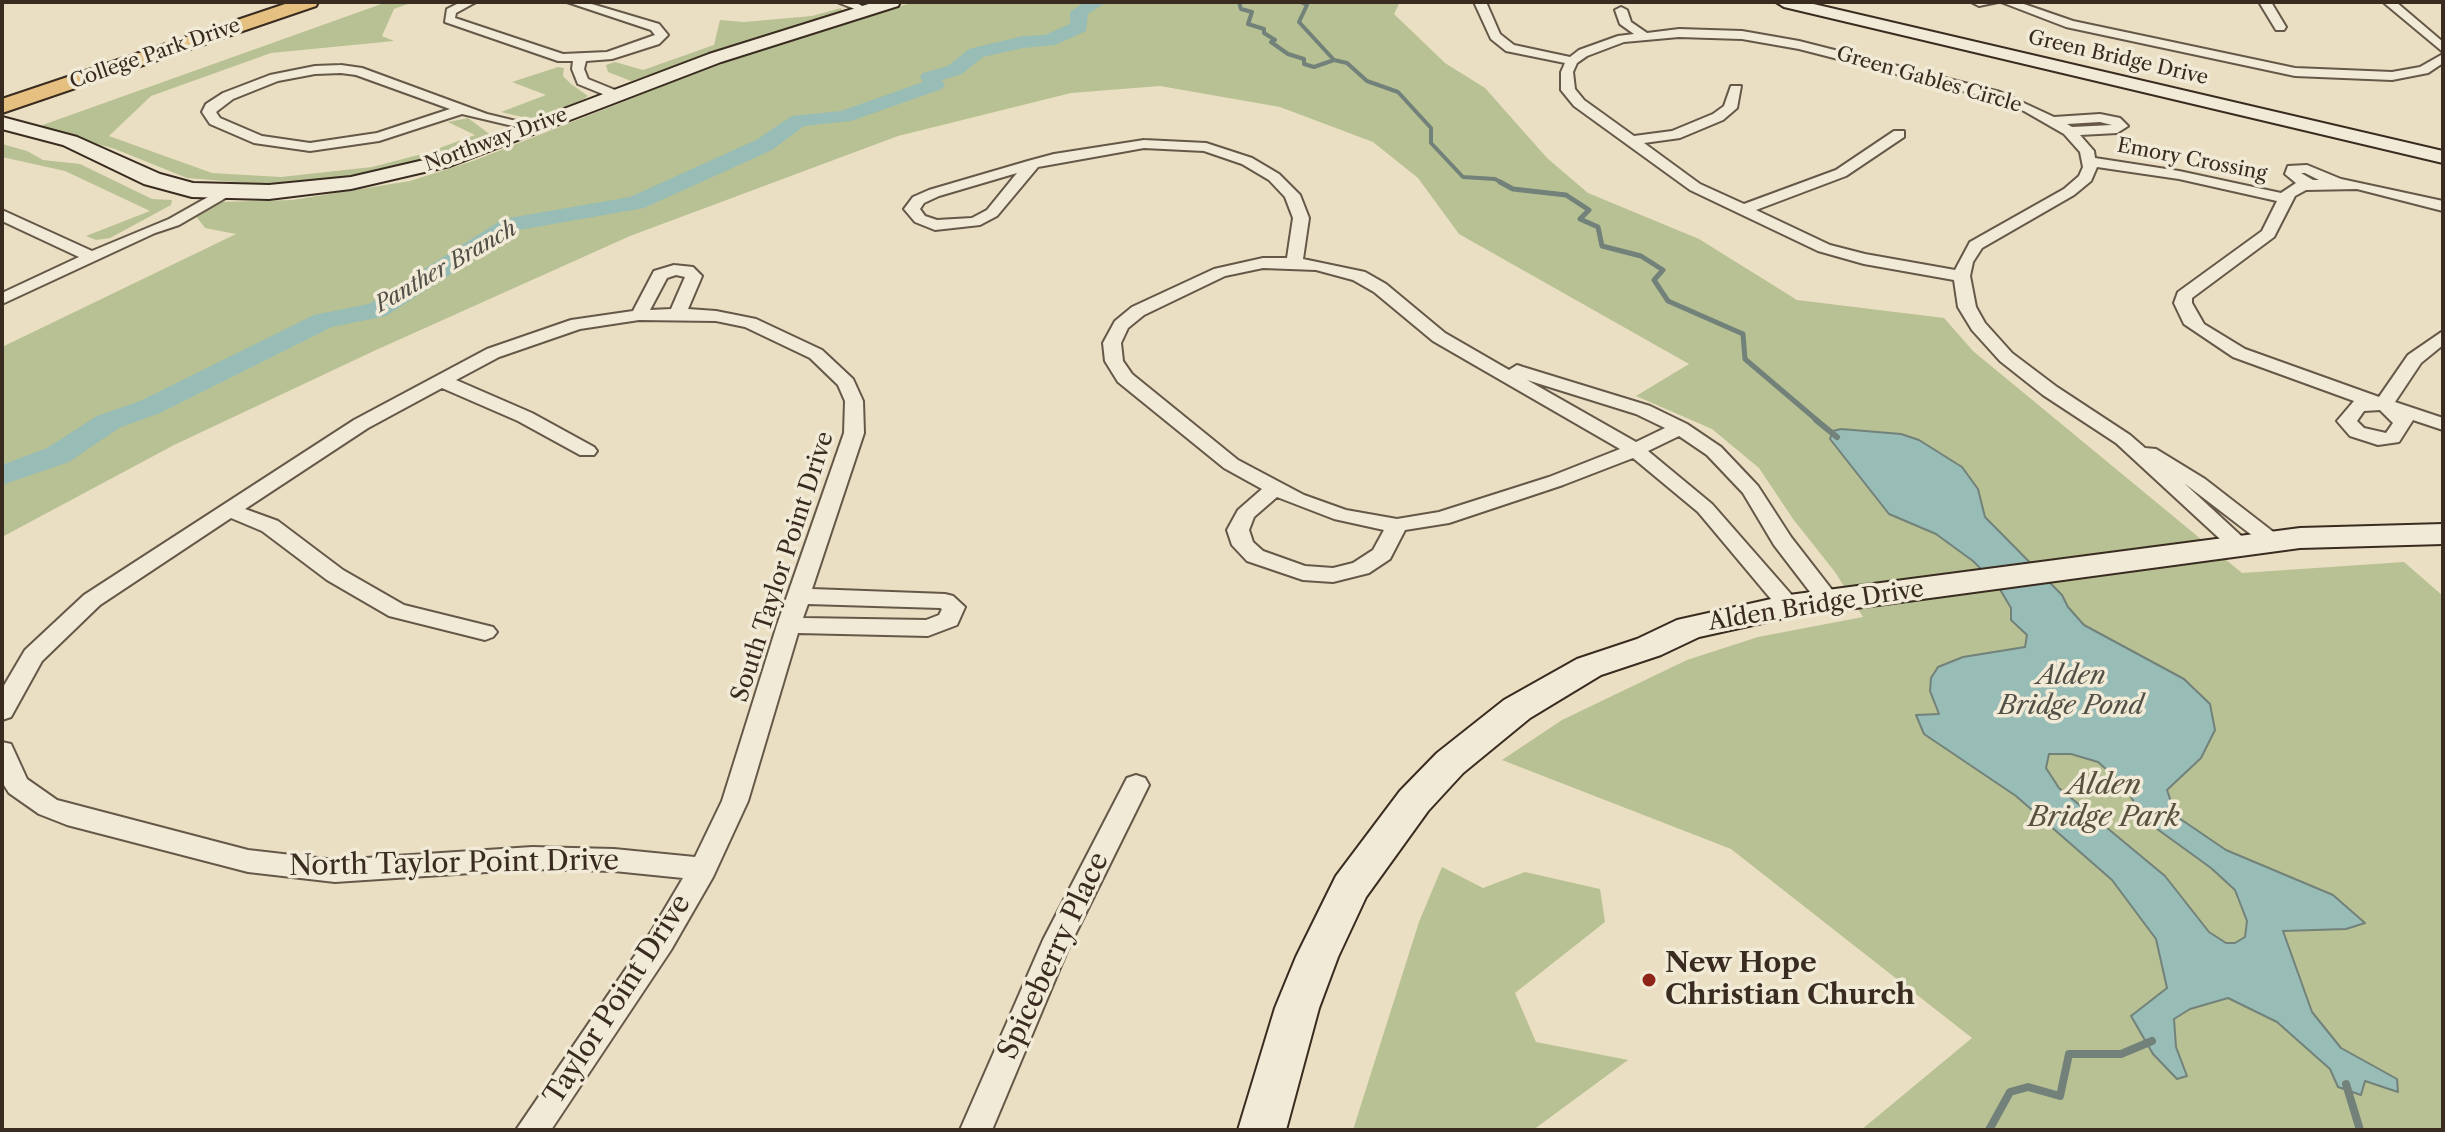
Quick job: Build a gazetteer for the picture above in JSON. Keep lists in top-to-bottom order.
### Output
{
  "streets": {
    "main road": ["College Park Drive"],
    "street": [
      "Green Bridge Drive",
      "Green Gables Circle",
      "Northway Drive",
      "Emory Crossing",
      "South Taylor Point Drive",
      "Alden Bridge Drive",
      "North Taylor Point Drive",
      "Spiceberry Place",
      "Taylor Point Drive"
    ]
  },
  "crossings": [
    ["Green Gables Circle", "Emory Crossing"],
    ["South Taylor Point Drive", "North Taylor Point Drive"],
    ["South Taylor Point Drive", "Taylor Point Drive"],
    ["North Taylor Point Drive", "Taylor Point Drive"]
  ],
  "water": ["Panther Branch", "Alden Bridge Pond"],
  "parks": ["Alden Bridge Park"],
  "places": ["New Hope Christian Church"]
}
